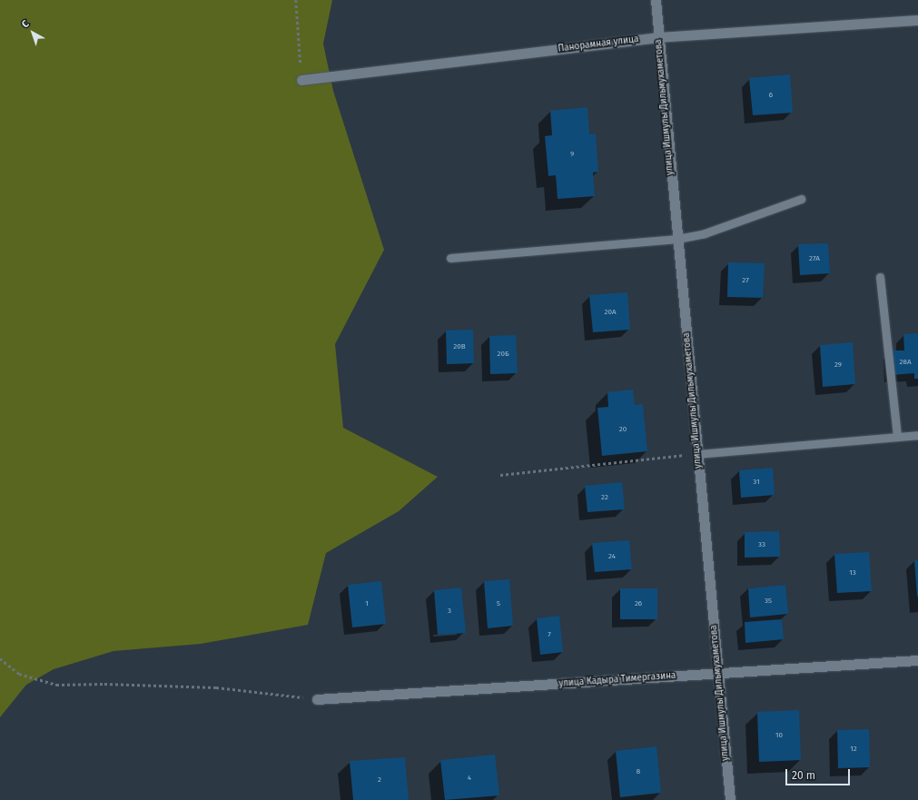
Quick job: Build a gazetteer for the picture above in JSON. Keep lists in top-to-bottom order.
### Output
{
  "streets": {
    "street": ["Панорамная улица", "улица Ишмулы Дильмухаметова", "улица Кадыра Тимергазина"]
  },
  "crossings": [
    ["Панорамная улица", "улица Ишмулы Дильмухаметова"],
    ["улица Ишмулы Дильмухаметова", "улица Кадыра Тимергазина"]
  ],
  "house_numbers": [
    "6",
    "9",
    "27А",
    "27",
    "20А",
    "20В",
    "20Б",
    "28А",
    "29",
    "20",
    "31",
    "22",
    "33",
    "24",
    "13",
    "35",
    "1",
    "5",
    "26",
    "3",
    "7",
    "10",
    "12",
    "8",
    "4",
    "2"
  ],
  "scale_bar": "20 m",
  "north": "top left"
}
